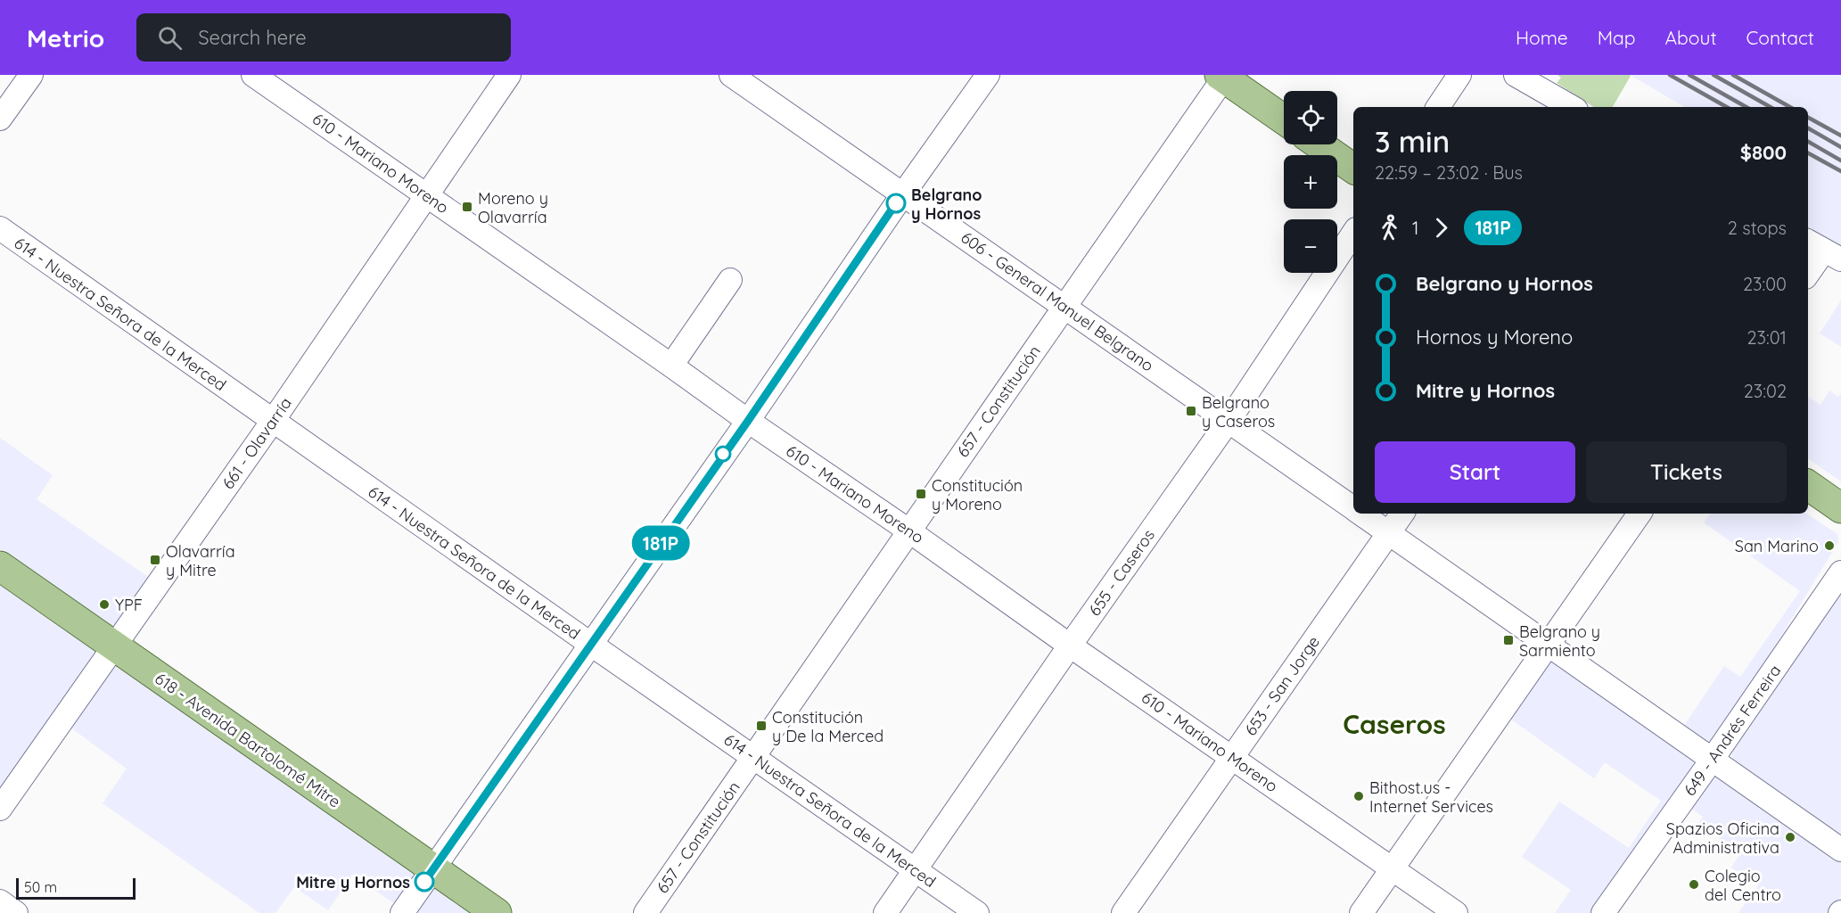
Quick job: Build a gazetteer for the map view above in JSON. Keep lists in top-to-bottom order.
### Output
{
  "streets": {
    "main road": ["618 - Avenida Bartolomé Mitre"],
    "street": [
      "610 - Mariano Moreno",
      "606 - General Manuel Belgrano",
      "614 - Nuestra Señora de la Merced",
      "657 - Constitución",
      "661 - Olavarría",
      "655 - Caseros",
      "653 - San Jorge",
      "649 - Andrés Ferreira"
    ]
  },
  "crossings": [
    ["610 - Mariano Moreno", "657 - Constitución"],
    ["610 - Mariano Moreno", "661 - Olavarría"],
    ["610 - Mariano Moreno", "655 - Caseros"],
    ["610 - Mariano Moreno", "653 - San Jorge"],
    ["606 - General Manuel Belgrano", "657 - Constitución"],
    ["606 - General Manuel Belgrano", "655 - Caseros"],
    ["606 - General Manuel Belgrano", "653 - San Jorge"],
    ["606 - General Manuel Belgrano", "649 - Andrés Ferreira"],
    ["614 - Nuestra Señora de la Merced", "657 - Constitución"],
    ["614 - Nuestra Señora de la Merced", "661 - Olavarría"],
    ["614 - Nuestra Señora de la Merced", "655 - Caseros"],
    ["661 - Olavarría", "618 - Avenida Bartolomé Mitre"]
  ],
  "districts": ["Caseros"],
  "places": {
    "other": [
      "Belgrano y Hornos",
      "San Marino",
      "YPF",
      "Bithost.us - Internet Services",
      "Spazios Oficina Administrativa",
      "Mitre y Hornos",
      "Colegio del Centro"
    ],
    "transit": [
      "Moreno y Olavarría",
      "Belgrano y Caseros",
      "Constitución y Moreno",
      "Olavarría y Mitre",
      "Belgrano y Sarmiento",
      "Constitución y De la Merced"
    ]
  },
  "lines": ["bus line 181P"],
  "scale_bar": "50 m",
  "page": {
    "header": "Metrio",
    "search": "Search here",
    "nav": [
      "Home",
      "Map",
      "About",
      "Contact"
    ],
    "on_map": "181P",
    "map_buttons": ["+", "−"],
    "heading": ["3 min", "22:59 – 23:02 · Bus", "$800"],
    "legs": ["1", "181P", "2 stops"],
    "list": [
      {
        "name": "Belgrano y Hornos",
        "value": "23:00"
      },
      {
        "name": "Hornos y Moreno",
        "value": "23:01"
      },
      {
        "name": "Mitre y Hornos",
        "value": "23:02"
      }
    ],
    "buttons": ["Start", "Tickets"],
    "scale": "50 m"
  }
}
